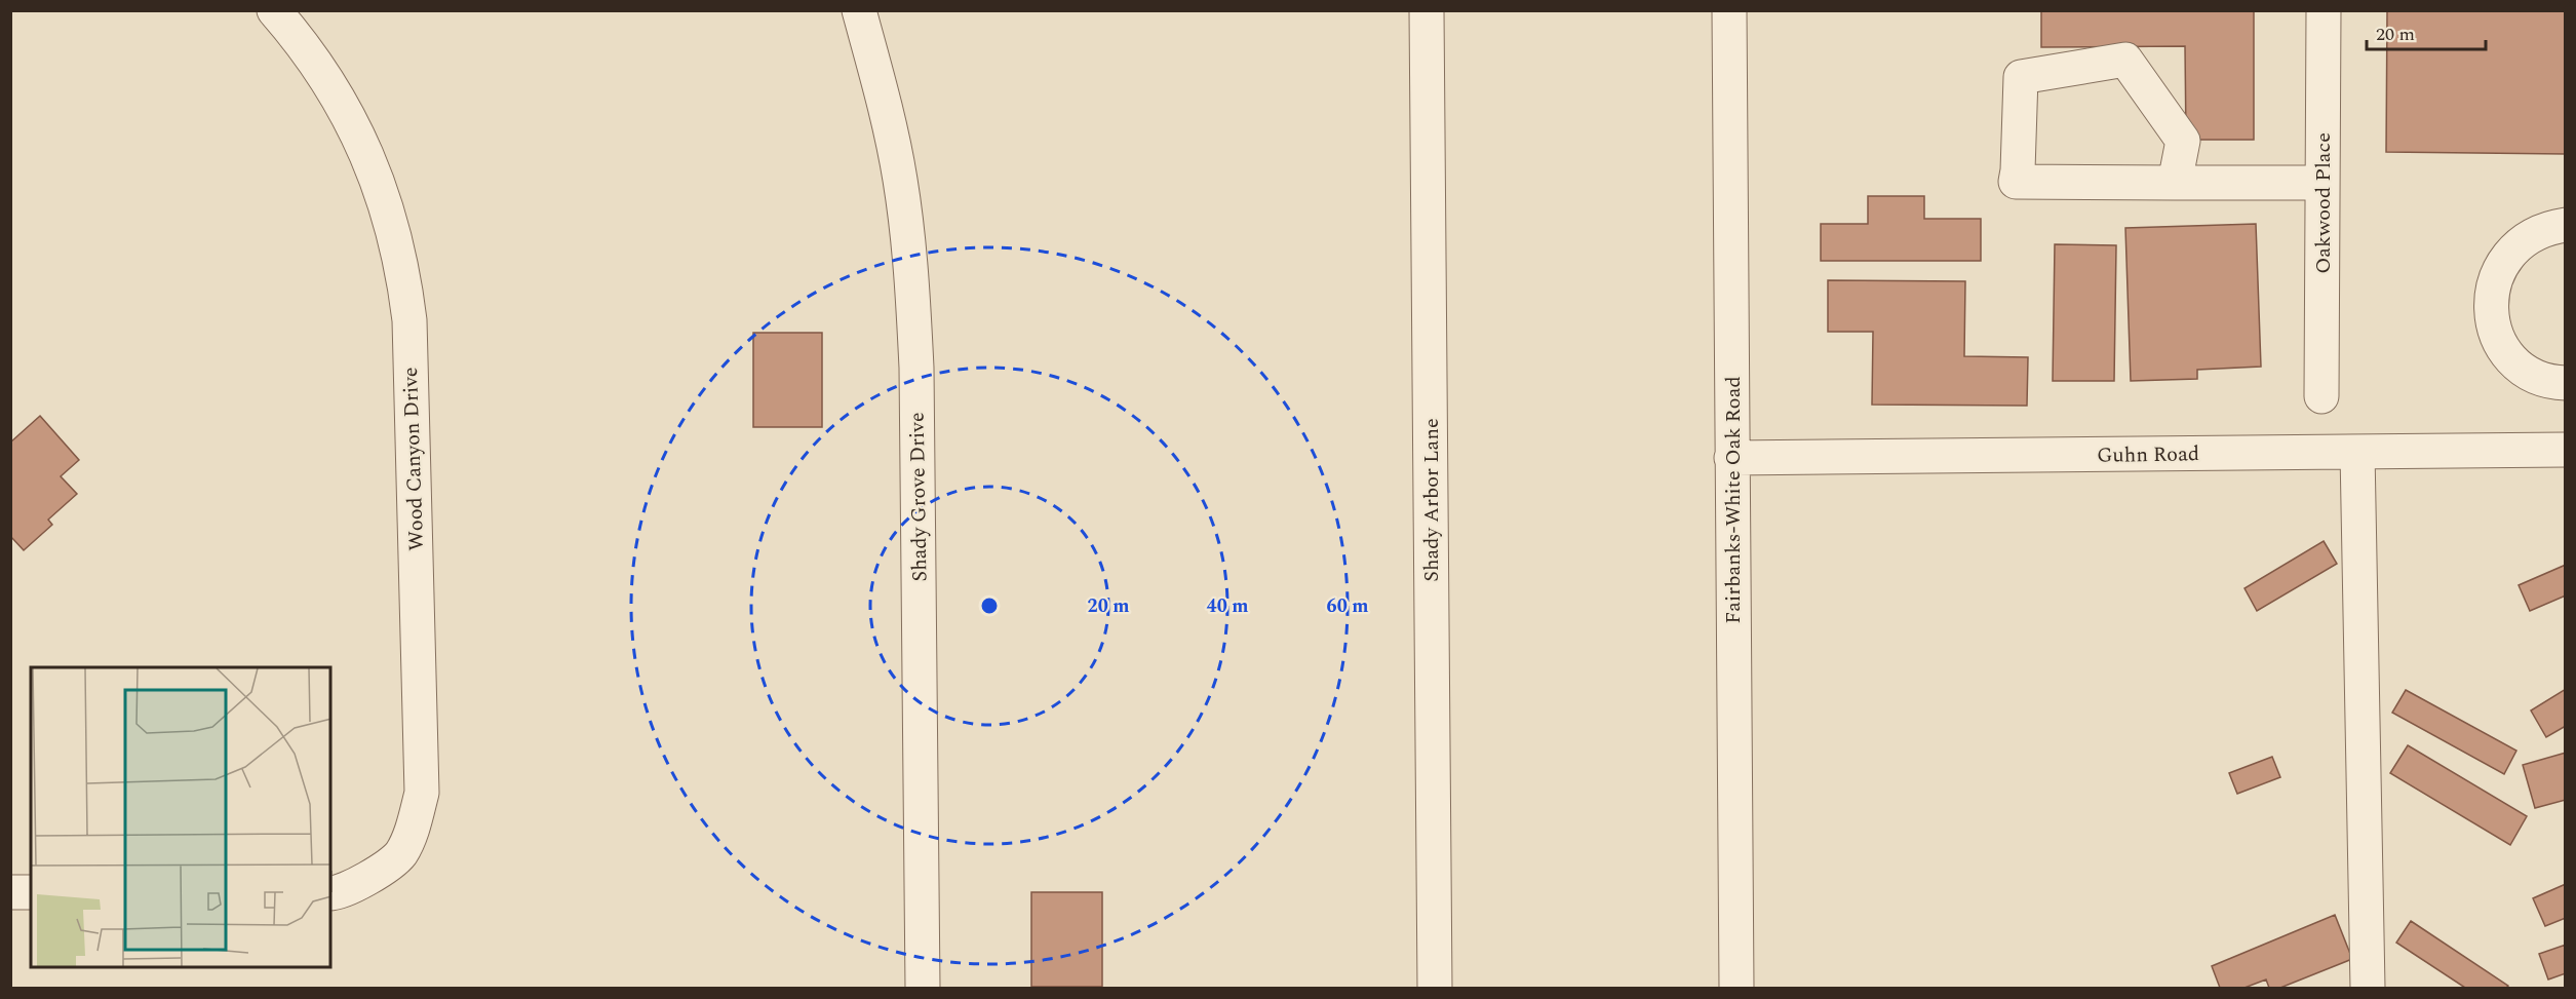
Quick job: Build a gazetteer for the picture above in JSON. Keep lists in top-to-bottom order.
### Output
{
  "streets": {
    "street": [
      "Oakwood Place",
      "Guhn Road",
      "Wood Canyon Drive",
      "Shady Grove Drive",
      "Shady Arbor Lane",
      "Fairbanks-White Oak Road"
    ]
  },
  "crossings": [
    ["Guhn Road", "Fairbanks-White Oak Road"]
  ],
  "scale_bar": "20 m",
  "rings": ["20 m", "40 m", "60 m"]
}
